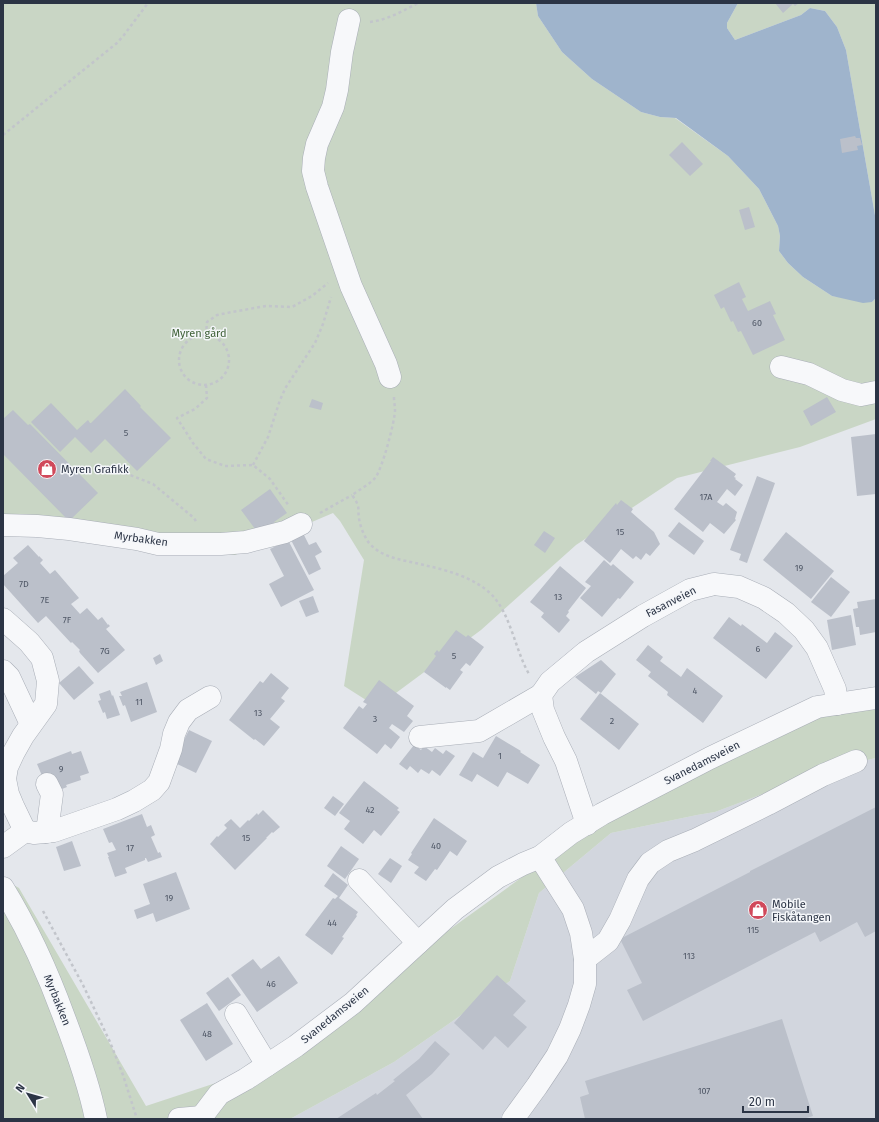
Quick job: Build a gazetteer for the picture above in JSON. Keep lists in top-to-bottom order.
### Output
{
  "streets": {
    "street": ["Myrbakken", "Fasanveien", "Svanedamsveien"]
  },
  "crossings": [
    ["Fasanveien", "Svanedamsveien"]
  ],
  "parks": ["Myren gård"],
  "places": {
    "shop": ["Myren Grafikk", "Mobile Fiskåtangen"]
  },
  "house_numbers": [
    "60",
    "5",
    "17A",
    "15",
    "19",
    "7D",
    "13",
    "7E",
    "7F",
    "6",
    "7G",
    "5",
    "4",
    "11",
    "13",
    "3",
    "2",
    "1",
    "9",
    "42",
    "15",
    "40",
    "17",
    "19",
    "44",
    "115",
    "113",
    "46",
    "48",
    "107"
  ],
  "scale_bar": "20 m",
  "north": "top left"
}
